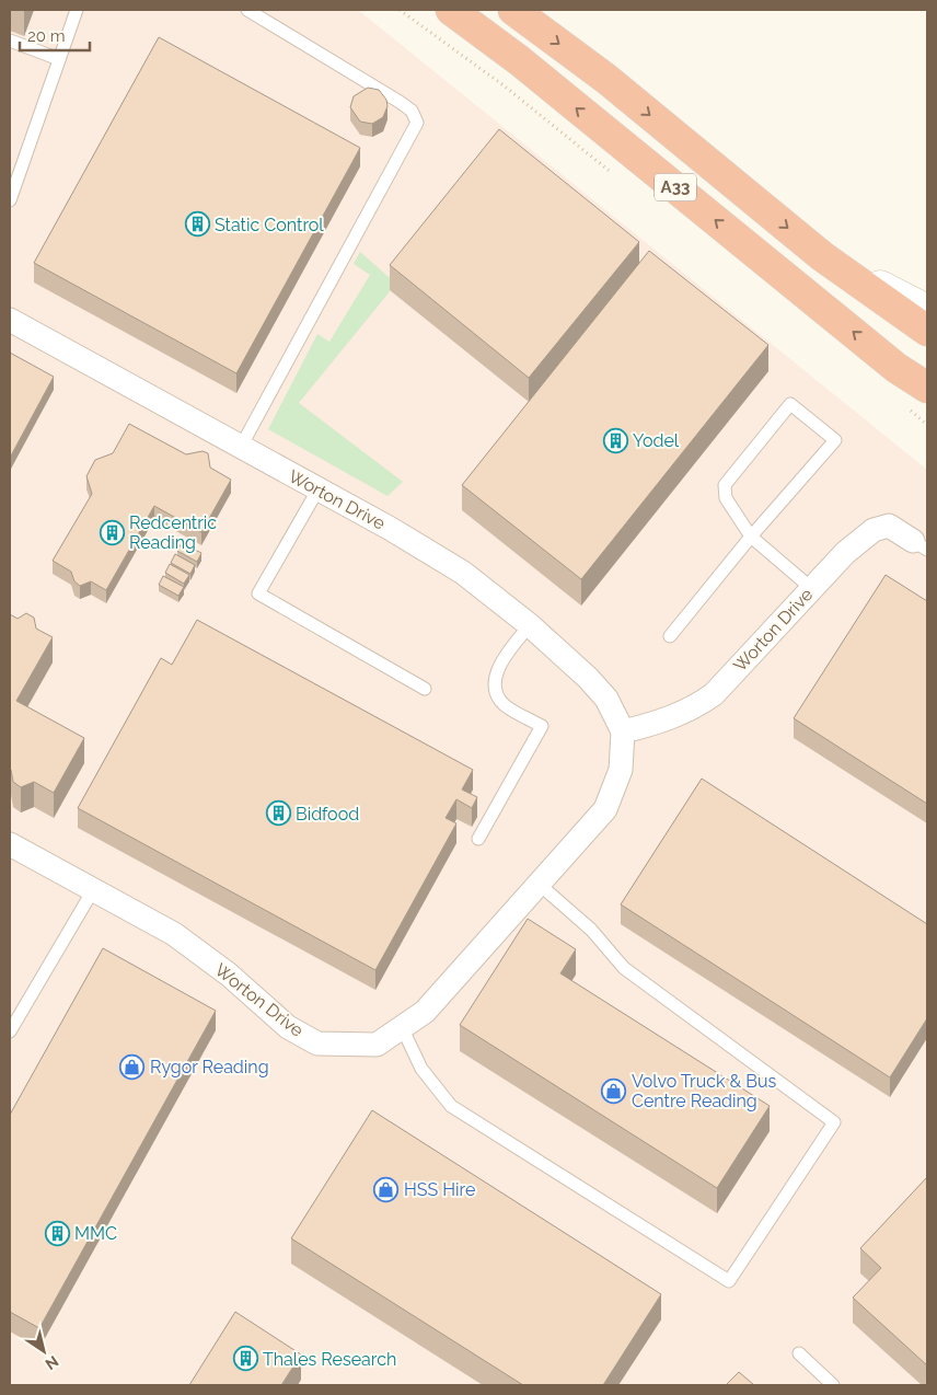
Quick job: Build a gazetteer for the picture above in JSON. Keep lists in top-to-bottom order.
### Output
{
  "streets": {
    "highway": ["A33"],
    "street": ["Worton Drive"]
  },
  "places": {
    "building": [
      "Static Control",
      "Yodel",
      "Redcentric Reading",
      "Bidfood",
      "MMC",
      "Thales Research"
    ],
    "shop": ["Rygor Reading", "Volvo Truck & Bus Centre Reading", "HSS Hire"]
  },
  "scale_bar": "20 m",
  "north": "bottom right"
}
